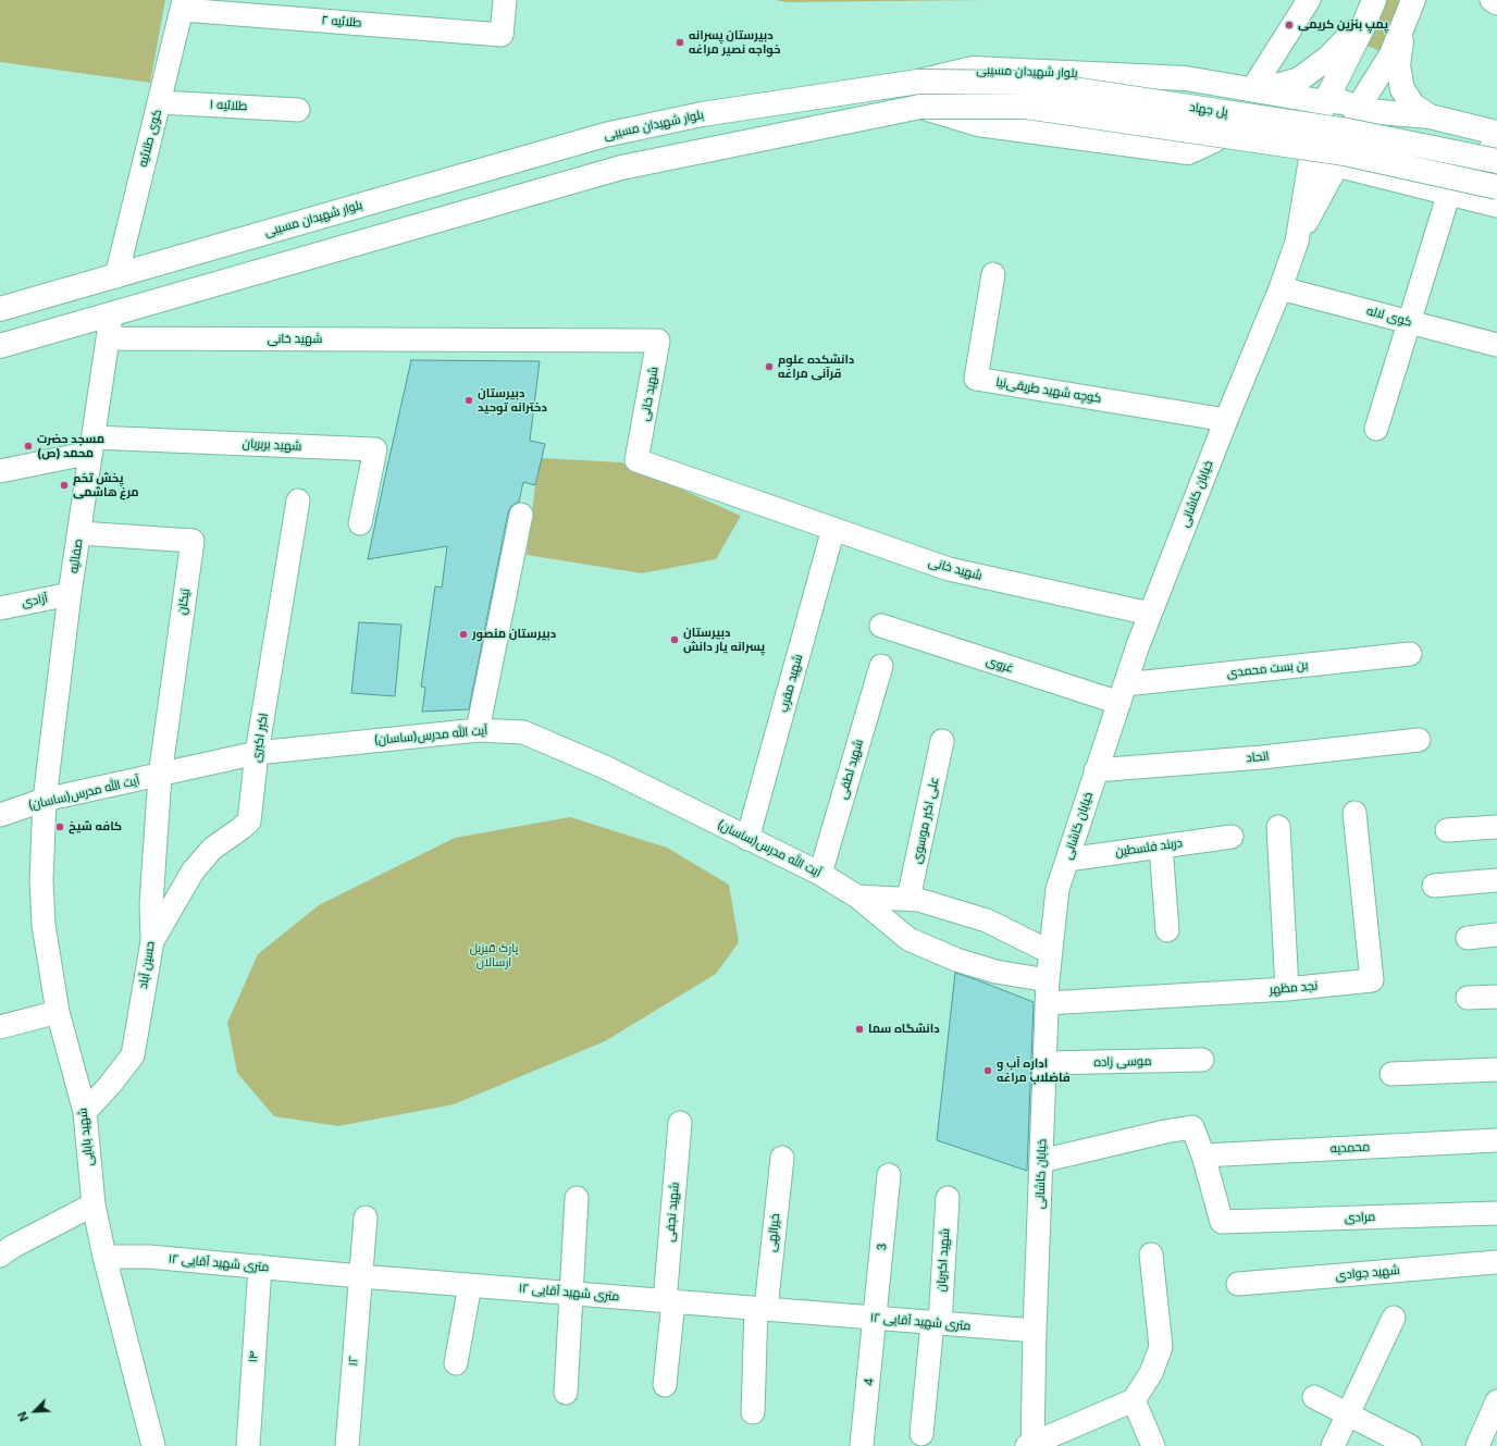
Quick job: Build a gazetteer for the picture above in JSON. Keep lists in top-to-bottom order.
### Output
{
  "streets": {
    "main road": ["بلوار شهیدان مسیبی", "پل جهاد"],
    "street": [
      "طلائیه ۲",
      "طلائیه ۱",
      "کوی طلائیه",
      "کوی لاله",
      "شهید خانی",
      "کوچه شهید طریقی‌نیا",
      "شهید بربریان",
      "خیابان کاشانی",
      "صفائیه",
      "آزادی",
      "نیکان",
      "غروی",
      "بن بست محمدی",
      "شهید مقرب",
      "آیت الله مدرس(ساسان)",
      "اکبر اکبری",
      "اتحاد",
      "شهید لطفی",
      "علی اکبر موسوی",
      "دربند فلسطین",
      "حسین آباد",
      "نجد مظهر",
      "موسی زاده",
      "شهید بابایی",
      "محمدیه",
      "شهید نجفی",
      "مرادی",
      "خیرالهی",
      "3",
      "شهید اکبریان",
      "۱۲ متری شهید آقایی",
      "شهید جوادی",
      "۱۴",
      "۱۲",
      "4"
    ]
  },
  "crossings": [
    ["طلائیه ۲", "کوی طلائیه"],
    ["بلوار شهیدان مسیبی", "پل جهاد"],
    ["بلوار شهیدان مسیبی", "کوی طلائیه"],
    ["بلوار شهیدان مسیبی", "خیابان کاشانی"],
    ["طلائیه ۱", "کوی طلائیه"],
    ["کوی لاله", "خیابان کاشانی"],
    ["شهید خانی", "خیابان کاشانی"],
    ["شهید خانی", "صفائیه"],
    ["شهید خانی", "شهید مقرب"],
    ["کوچه شهید طریقی‌نیا", "خیابان کاشانی"],
    ["شهید بربریان", "صفائیه"],
    ["خیابان کاشانی", "غروی"],
    ["خیابان کاشانی", "بن بست محمدی"],
    ["خیابان کاشانی", "آیت الله مدرس(ساسان)"],
    ["خیابان کاشانی", "اتحاد"],
    ["خیابان کاشانی", "دربند فلسطین"],
    ["خیابان کاشانی", "نجد مظهر"],
    ["خیابان کاشانی", "موسی زاده"],
    ["خیابان کاشانی", "۱۲ متری شهید آقایی"],
    ["صفائیه", "آزادی"],
    ["صفائیه", "نیکان"],
    ["صفائیه", "آیت الله مدرس(ساسان)"],
    ["صفائیه", "شهید بابایی"],
    ["نیکان", "آیت الله مدرس(ساسان)"],
    ["نیکان", "حسین آباد"],
    ["غروی", "بن بست محمدی"],
    ["شهید مقرب", "آیت الله مدرس(ساسان)"],
    ["آیت الله مدرس(ساسان)", "اکبر اکبری"],
    ["آیت الله مدرس(ساسان)", "شهید لطفی"],
    ["آیت الله مدرس(ساسان)", "علی اکبر موسوی"],
    ["آیت الله مدرس(ساسان)", "حسین آباد"],
    ["آیت الله مدرس(ساسان)", "شهید بابایی"],
    ["اکبر اکبری", "حسین آباد"],
    ["حسین آباد", "شهید بابایی"],
    ["شهید بابایی", "۱۲ متری شهید آقایی"],
    ["محمدیه", "مرادی"],
    ["شهید نجفی", "۱۲ متری شهید آقایی"],
    ["خیرالهی", "۱۲ متری شهید آقایی"],
    ["3", "۱۲ متری شهید آقایی"],
    ["3", "4"],
    ["شهید اکبریان", "۱۲ متری شهید آقایی"],
    ["۱۲ متری شهید آقایی", "۱۴"],
    ["۱۲ متری شهید آقایی", "۱۲"],
    ["۱۲ متری شهید آقایی", "4"]
  ],
  "parks": ["پارک قیزیل ارسالان"],
  "places": [
    "پمپ بنزین کریمی",
    "دبیرستان پسرانه خواجه نصیر مراغه",
    "دانشکده علوم قرآنی مراغه",
    "دبیرستان دخترانه توحید",
    "مسجد حضرت محمد (ص)",
    "پخش تخم مرغ هاشمی",
    "دبیرستان منصور",
    "دبیرستان پسرانه یار دانش",
    "کافه شیخ",
    "دانشگاه سما",
    "اداره آب و فاضلاب مراغه"
  ],
  "north": "bottom left"
}
